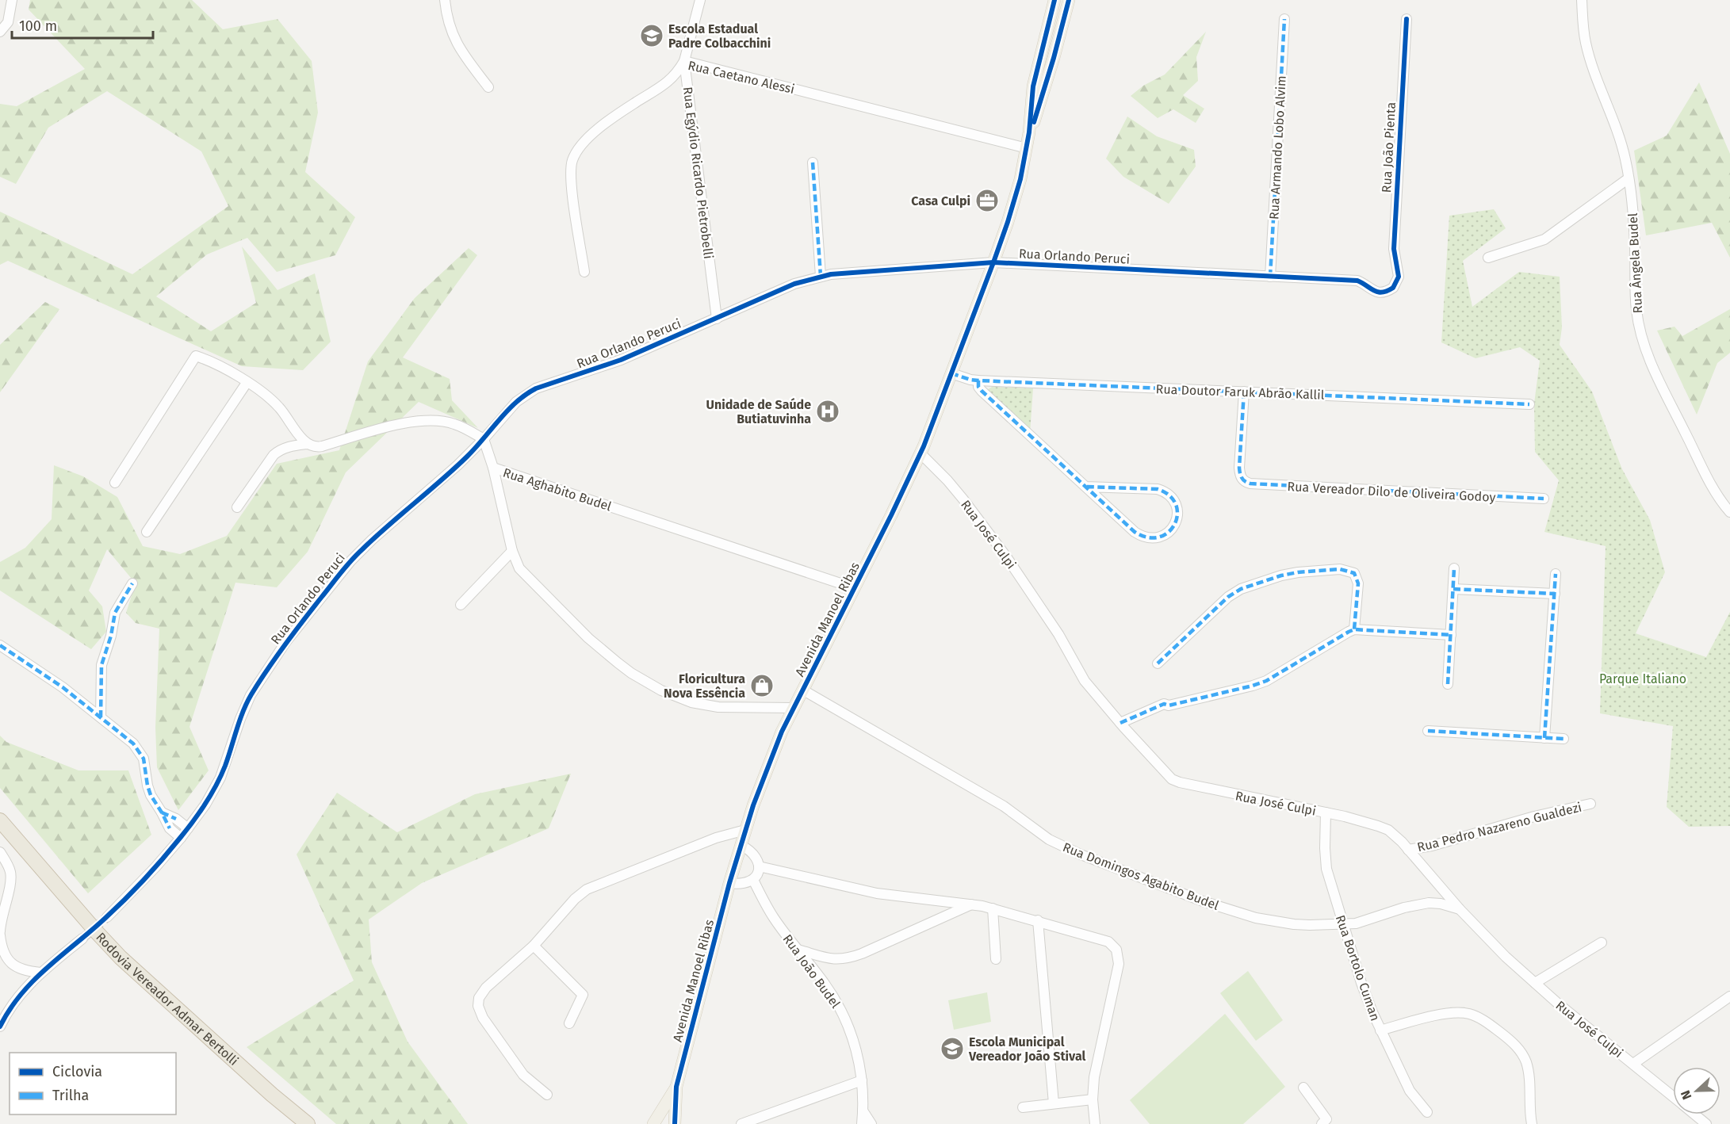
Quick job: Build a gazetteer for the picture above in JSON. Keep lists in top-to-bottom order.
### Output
{
  "streets": {
    "highway": ["Rodovia Vereador Admar Bertolli"],
    "main road": ["Avenida Manoel Ribas"],
    "street": [
      "Rua Caetano Alessi",
      "Rua Armando Lobo Alvim",
      "Rua João Pienta",
      "Rua Egýdio Ricardo Pietrobelli",
      "Rua Orlando Peruci",
      "Rua Ângela Budel",
      "Rua Doutor Faruk Abrão Kallil",
      "Rua Aghabito Budel",
      "Rua Vereador Dilo de Oliveira Godoy",
      "Rua José Culpi",
      "Rua Pedro Nazareno Gualdezi",
      "Rua Domingos Agabito Budel",
      "Rua Bortolo Cuman",
      "Rua João Budel"
    ]
  },
  "crossings": [
    ["Rua Caetano Alessi", "Rua Egýdio Ricardo Pietrobelli"],
    ["Rua Caetano Alessi", "Avenida Manoel Ribas"],
    ["Rua Armando Lobo Alvim", "Rua Orlando Peruci"],
    ["Rua João Pienta", "Rua Orlando Peruci"],
    ["Rua Egýdio Ricardo Pietrobelli", "Rua Orlando Peruci"],
    ["Rua Orlando Peruci", "Rua Aghabito Budel"],
    ["Rua Orlando Peruci", "Avenida Manoel Ribas"],
    ["Rua Doutor Faruk Abrão Kallil", "Rua Vereador Dilo de Oliveira Godoy"],
    ["Rua Doutor Faruk Abrão Kallil", "Avenida Manoel Ribas"],
    ["Rua Aghabito Budel", "Avenida Manoel Ribas"],
    ["Rua José Culpi", "Avenida Manoel Ribas"],
    ["Rua José Culpi", "Rua Pedro Nazareno Gualdezi"],
    ["Rua José Culpi", "Rua Domingos Agabito Budel"],
    ["Rua José Culpi", "Rua Bortolo Cuman"],
    ["Avenida Manoel Ribas", "Rua Domingos Agabito Budel"],
    ["Rua Domingos Agabito Budel", "Rua Bortolo Cuman"]
  ],
  "parks": ["Parque Italiano"],
  "places": {
    "school or university": ["Escola Estadual Padre Colbacchini", "Escola Municipal Vereador João Stival"],
    "office": ["Casa Culpi"],
    "hospital": ["Unidade de Saúde Butiatuvinha"],
    "shop": ["Floricultura Nova Essência"]
  },
  "legend": ["Ciclovia", "Trilha"],
  "scale_bar": "100 m",
  "north": "left"
}
